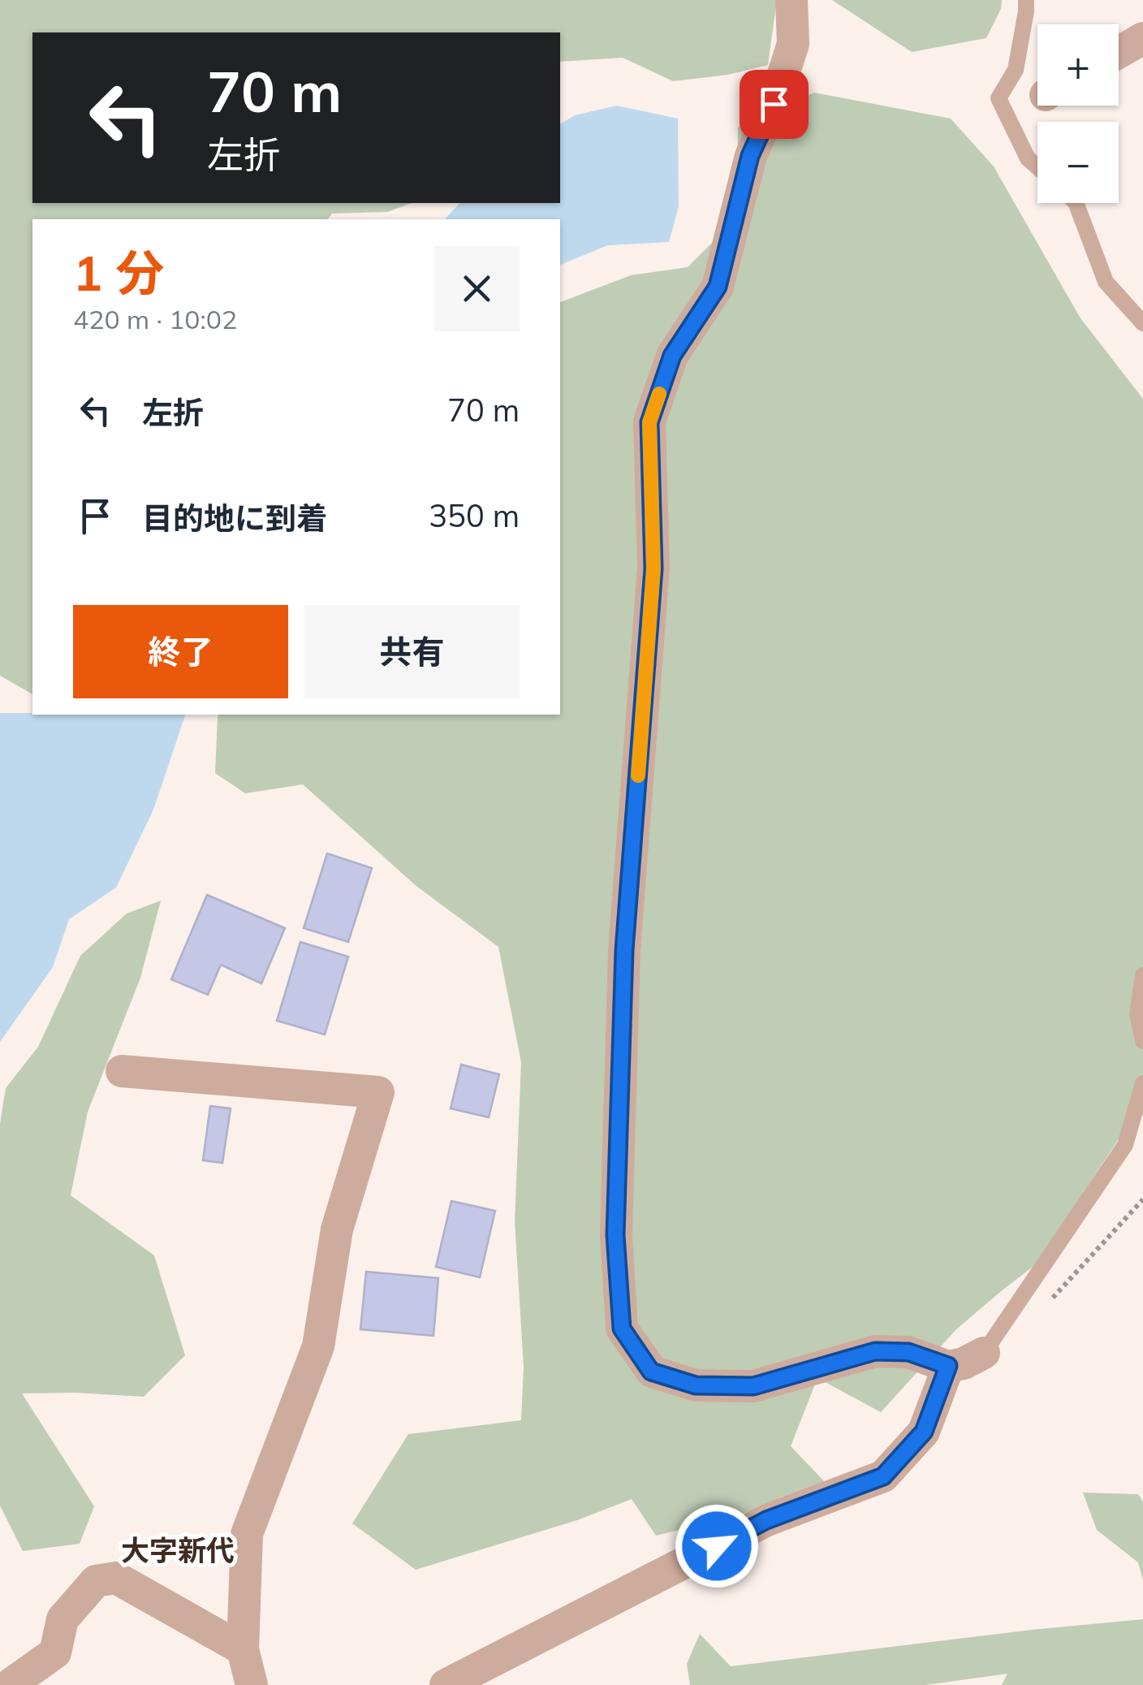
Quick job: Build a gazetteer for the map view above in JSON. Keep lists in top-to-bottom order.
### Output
{
  "districts": ["大字新代"],
  "page": {
    "map_buttons": ["+", "−"],
    "turn": ["70 m", "左折"],
    "heading": ["1 分", "420 m · 10:02"],
    "list": [
      {
        "name": "左折",
        "value": "70 m"
      },
      {
        "name": "目的地に到着",
        "value": "350 m"
      }
    ],
    "buttons": ["終了", "共有"]
  }
}
